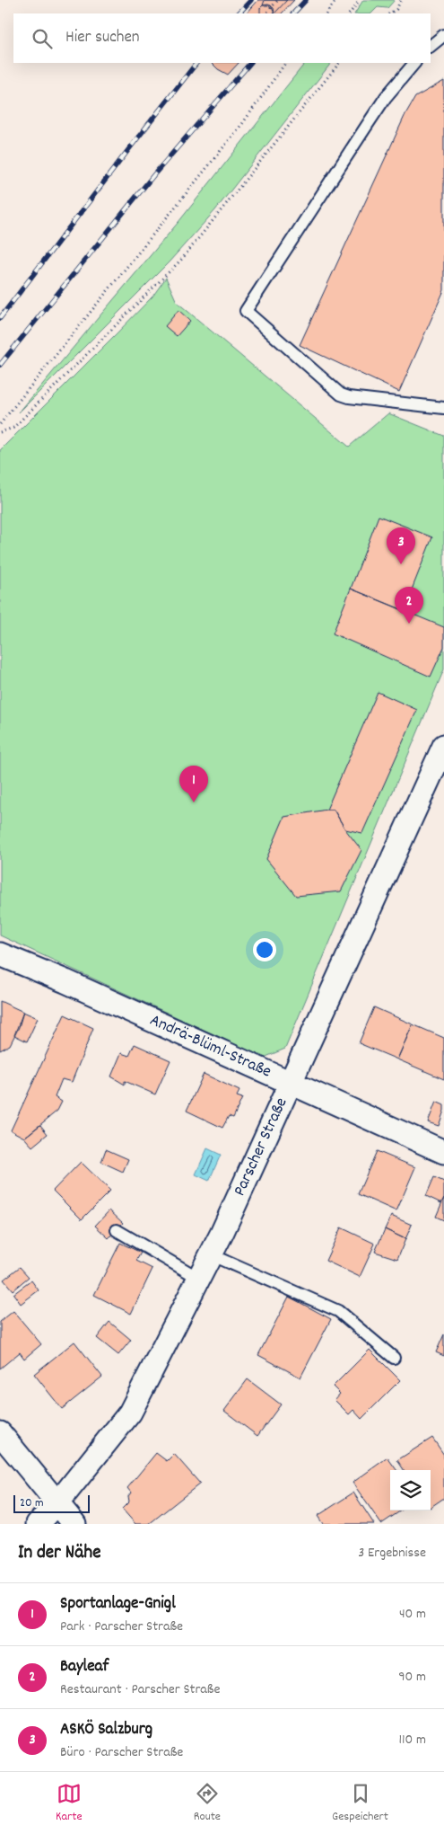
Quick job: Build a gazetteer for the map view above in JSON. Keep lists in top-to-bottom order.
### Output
{
  "streets": {
    "street": ["Andrä-Blüml-Straße", "Parscher Straße"]
  },
  "crossings": [
    ["Andrä-Blüml-Straße", "Parscher Straße"]
  ],
  "scale_bar": "20 m",
  "page": {
    "search": "Hier suchen",
    "pins": ["3", "2", "1"],
    "scale": "20 m",
    "heading": ["In der Nähe", "3 Ergebnisse"],
    "list": [
      {
        "mark": "1",
        "name": "Sportanlage-Gnigl",
        "note": "Park · Parscher Straße",
        "value": "40 m"
      },
      {
        "mark": "2",
        "name": "Bayleaf",
        "note": "Restaurant · Parscher Straße",
        "value": "90 m"
      },
      {
        "mark": "3",
        "name": "ASKÖ Salzburg",
        "note": "Büro · Parscher Straße",
        "value": "110 m"
      }
    ],
    "nav": ["Karte", "Route", "Gespeichert"]
  }
}
